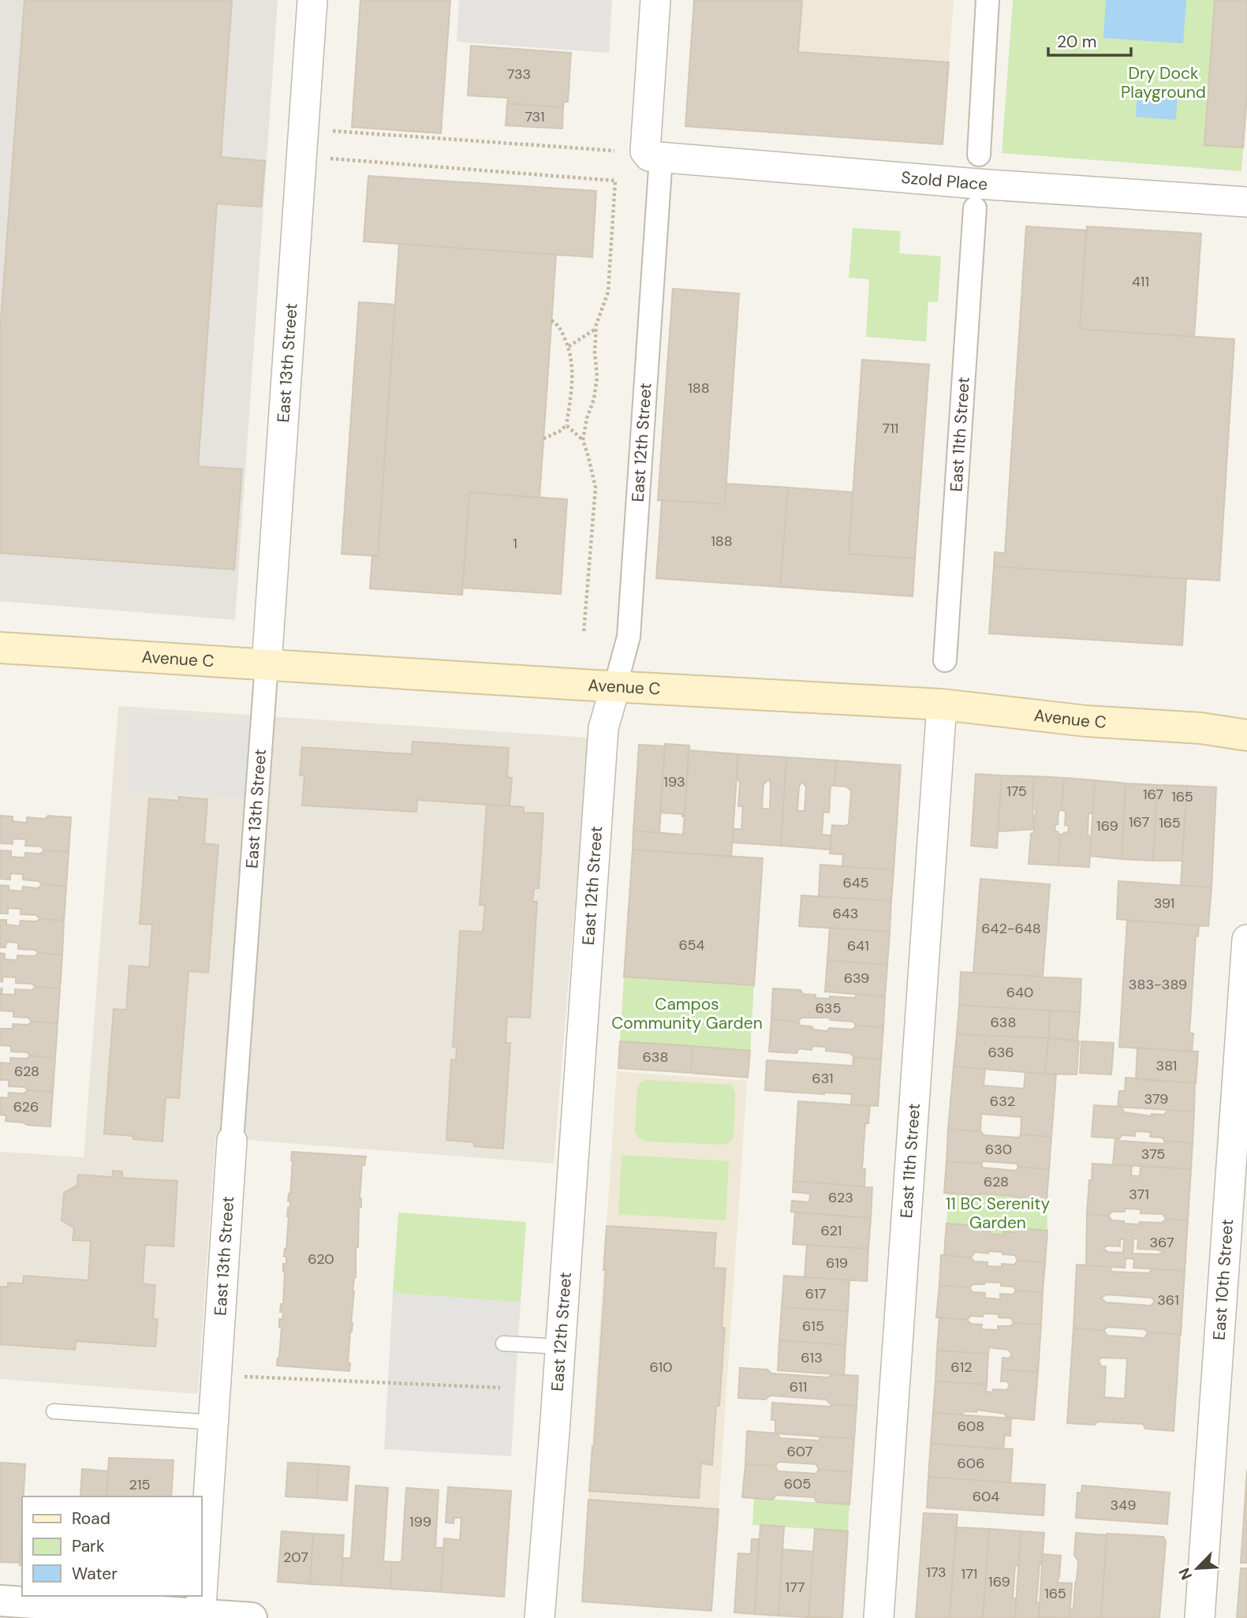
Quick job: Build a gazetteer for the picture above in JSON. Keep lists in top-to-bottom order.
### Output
{
  "streets": {
    "main road": ["Avenue C"],
    "street": [
      "Szold Place",
      "East 13th Street",
      "East 11th Street",
      "East 12th Street",
      "East 10th Street"
    ]
  },
  "crossings": [
    ["Szold Place", "East 12th Street"],
    ["East 13th Street", "Avenue C"],
    ["East 11th Street", "Avenue C"],
    ["East 12th Street", "Avenue C"]
  ],
  "parks": ["Dry Dock Playground", "Campos Community Garden", "11 BC Serenity Garden"],
  "house_numbers": [
    "733",
    "731",
    "411",
    "188",
    "711",
    "188",
    "1",
    "193",
    "175",
    "167",
    "165",
    "167",
    "165",
    "169",
    "645",
    "391",
    "643",
    "642-648",
    "654",
    "641",
    "639",
    "383-389",
    "640",
    "635",
    "638",
    "636",
    "638",
    "381",
    "628",
    "631",
    "379",
    "632",
    "626",
    "630",
    "375",
    "628",
    "371",
    "623",
    "621",
    "367",
    "620",
    "619",
    "617",
    "361",
    "615",
    "613",
    "610",
    "612",
    "611",
    "608",
    "607",
    "606",
    "605",
    "215",
    "604",
    "349",
    "199",
    "207",
    "173",
    "171",
    "169",
    "177",
    "165"
  ],
  "legend": ["Road", "Park", "Water"],
  "scale_bar": "20 m",
  "north": "bottom left"
}
